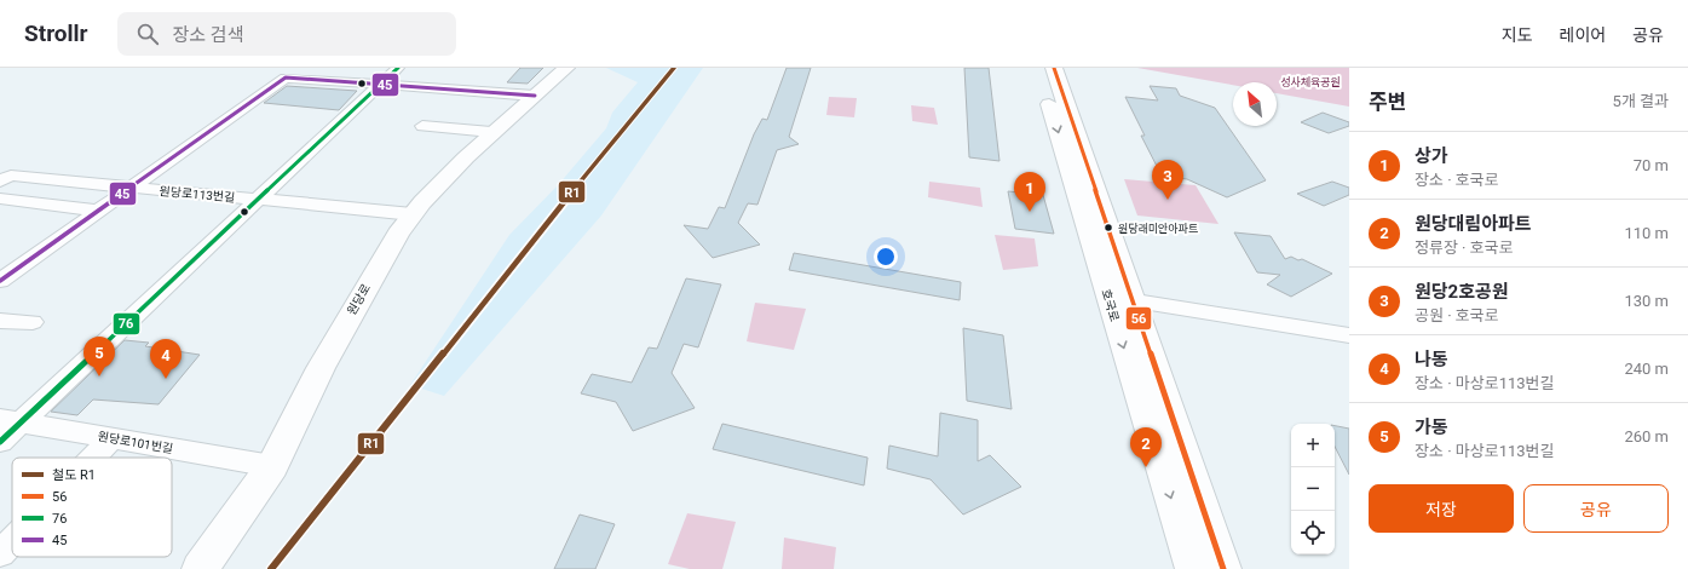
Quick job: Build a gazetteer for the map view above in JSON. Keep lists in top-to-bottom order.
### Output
{
  "streets": {
    "main road": ["원당로", "호국로"],
    "street": ["원당로113번길", "원당로101번길"]
  },
  "crossings": [
    ["원당로113번길", "원당로"],
    ["원당로", "원당로101번길"]
  ],
  "parks": ["성사체육공원"],
  "places": ["원당래미안아파트"],
  "lines": [
    "rail line R1",
    "transit line 56",
    "transit line 76",
    "transit line 45"
  ],
  "legend": [
    "철도 R1",
    "56",
    "76",
    "45"
  ],
  "north": "top left",
  "page": {
    "header": "Strollr",
    "search": "장소 검색",
    "nav": ["지도", "레이어", "공유"],
    "heading": ["주변", "5개 결과"],
    "list": [
      {
        "mark": "1",
        "name": "상가",
        "note": "장소 · 호국로",
        "value": "70 m"
      },
      {
        "mark": "2",
        "name": "원당대림아파트",
        "note": "정류장 · 호국로",
        "value": "110 m"
      },
      {
        "mark": "3",
        "name": "원당2호공원",
        "note": "공원 · 호국로",
        "value": "130 m"
      },
      {
        "mark": "4",
        "name": "나동",
        "note": "장소 · 마상로113번길",
        "value": "240 m"
      },
      {
        "mark": "5",
        "name": "가동",
        "note": "장소 · 마상로113번길",
        "value": "260 m"
      }
    ],
    "pins": [
      "3",
      "1",
      "5",
      "4",
      "2"
    ],
    "map_buttons": ["+", "−"],
    "buttons": ["저장", "공유"]
  }
}
